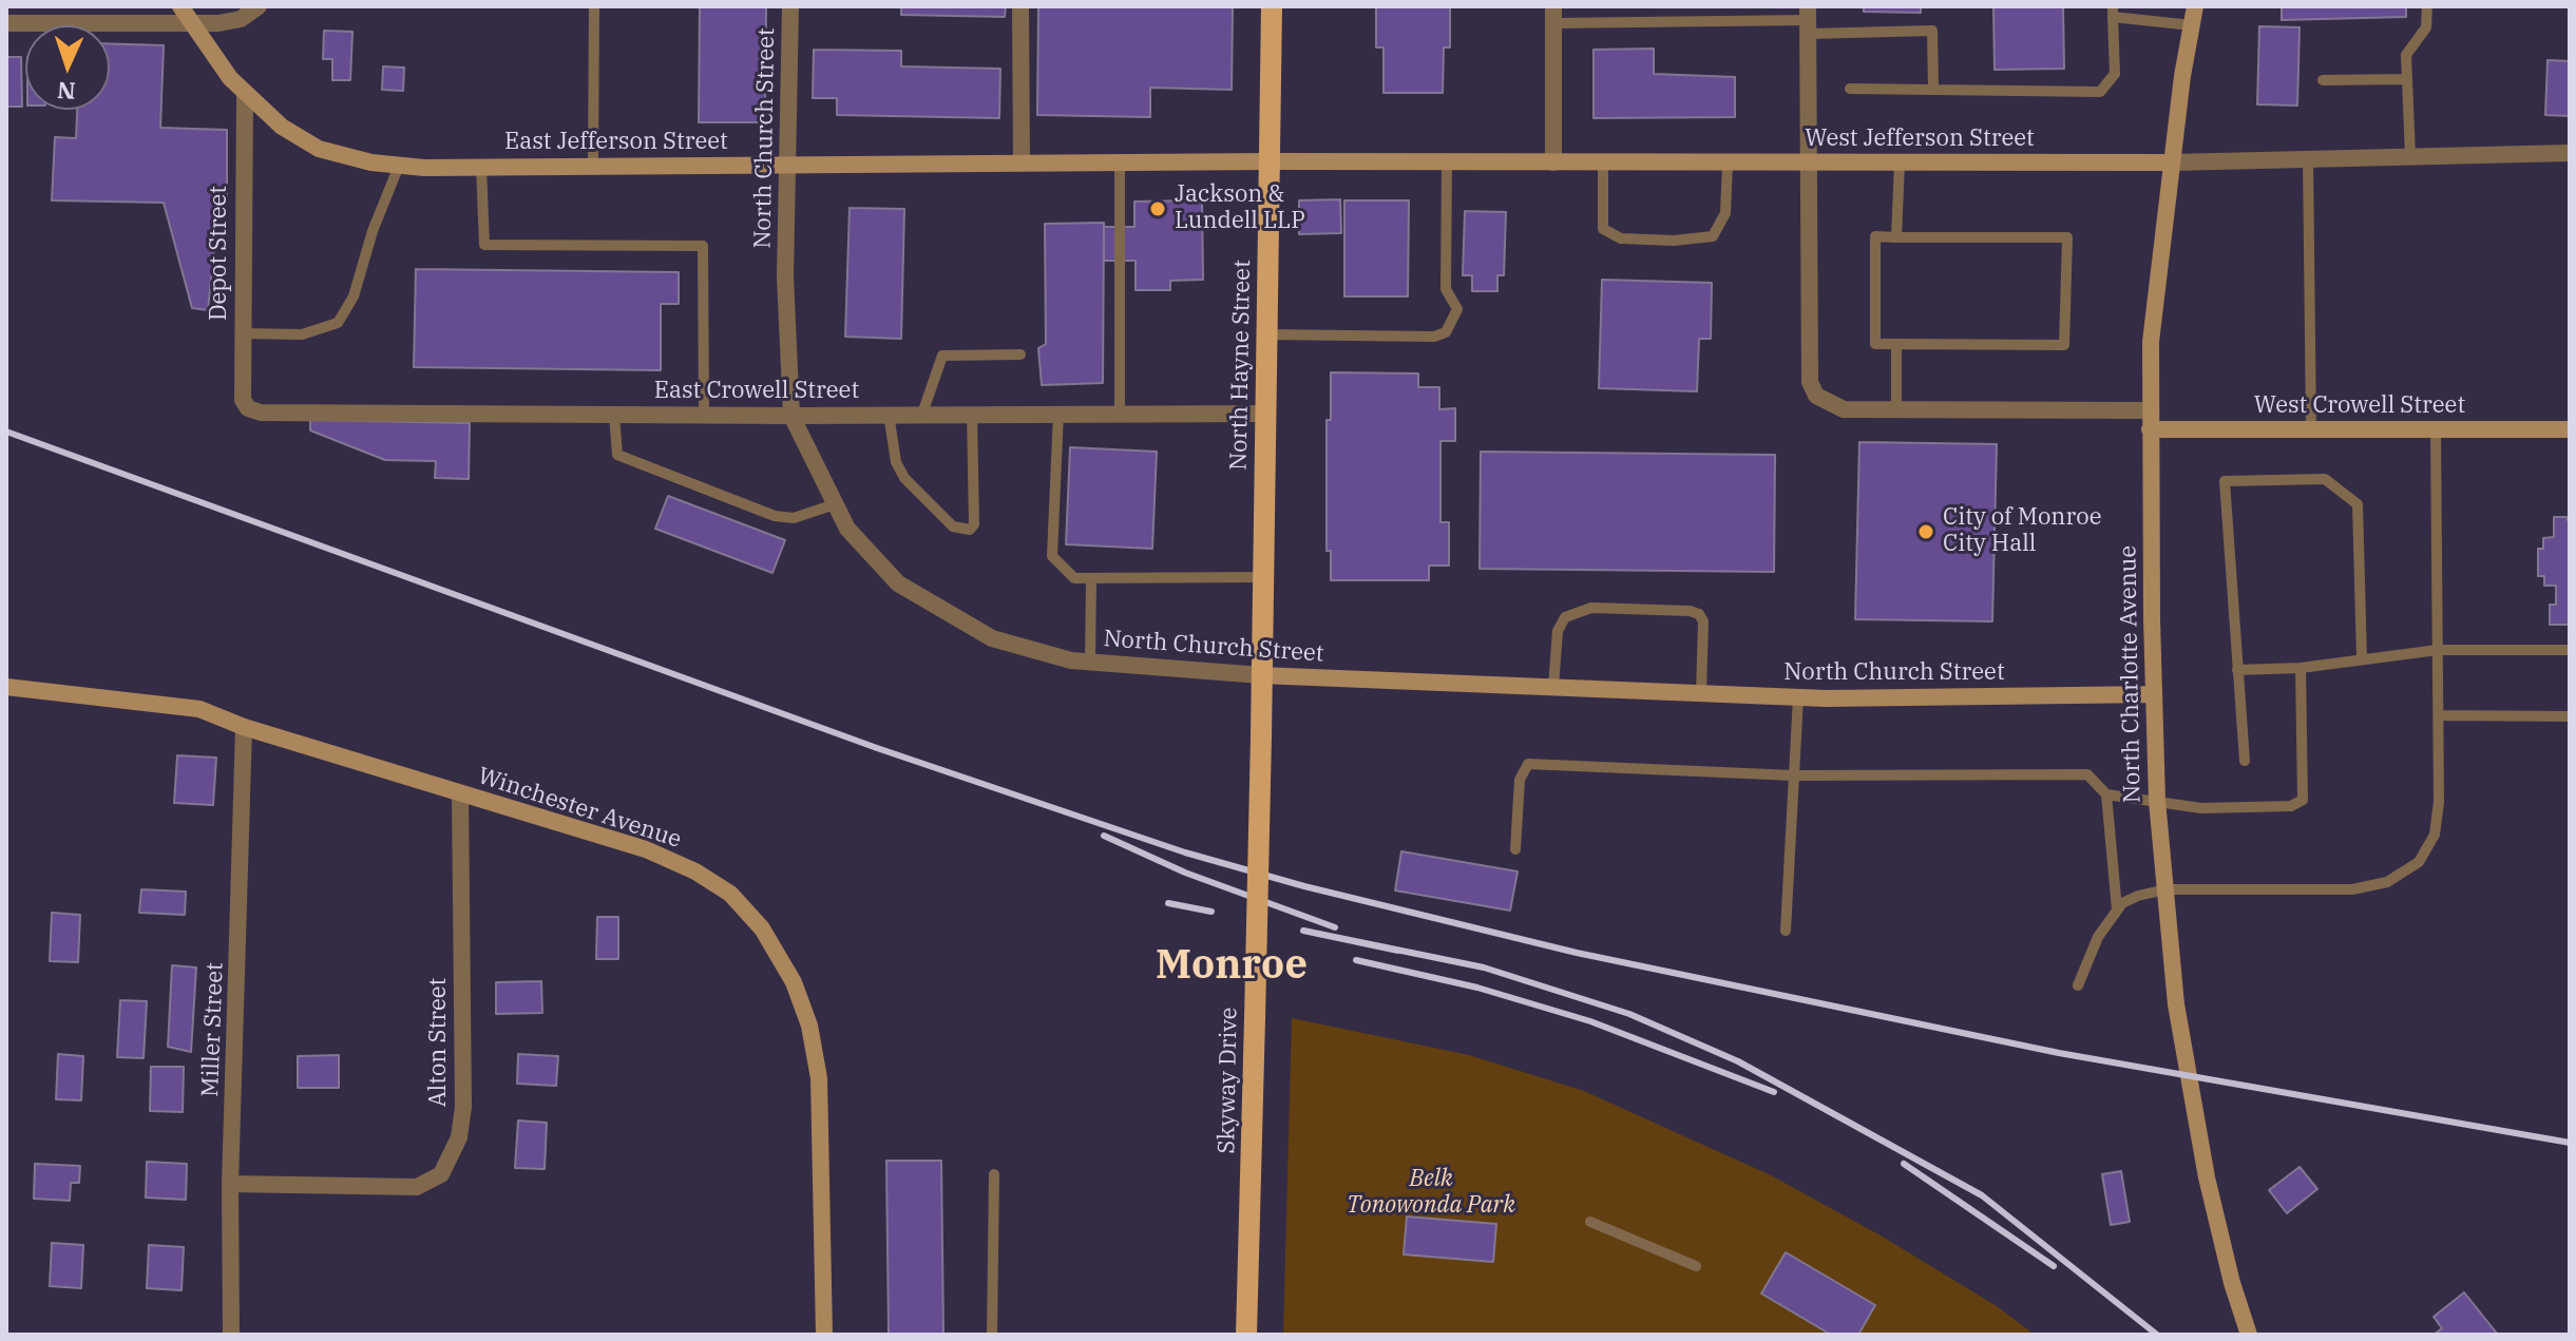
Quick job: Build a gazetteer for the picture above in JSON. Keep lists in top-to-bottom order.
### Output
{
  "streets": {
    "main road": [
      "North Church Street",
      "West Jefferson Street",
      "East Jefferson Street",
      "North Hayne Street",
      "West Crowell Street",
      "North Charlotte Avenue",
      "Winchester Avenue",
      "Skyway Drive"
    ],
    "street": [
      "Depot Street",
      "East Crowell Street",
      "Miller Street",
      "Alton Street"
    ]
  },
  "crossings": [
    ["North Church Street", "East Jefferson Street"],
    ["North Church Street", "North Hayne Street"],
    ["North Church Street", "East Crowell Street"],
    ["North Church Street", "North Charlotte Avenue"],
    ["North Church Street", "Skyway Drive"],
    ["West Jefferson Street", "East Jefferson Street"],
    ["West Jefferson Street", "North Hayne Street"],
    ["West Jefferson Street", "North Charlotte Avenue"],
    ["East Jefferson Street", "Depot Street"],
    ["East Jefferson Street", "North Hayne Street"],
    ["Depot Street", "East Crowell Street"],
    ["North Hayne Street", "East Crowell Street"],
    ["North Hayne Street", "Skyway Drive"],
    ["West Crowell Street", "North Charlotte Avenue"],
    ["Winchester Avenue", "Miller Street"],
    ["Winchester Avenue", "Alton Street"],
    ["Miller Street", "Alton Street"]
  ],
  "districts": ["Monroe"],
  "parks": ["Belk Tonowonda Park"],
  "places": ["Jackson & Lundell LLP", "City of Monroe City Hall"],
  "north": "bottom"
}
